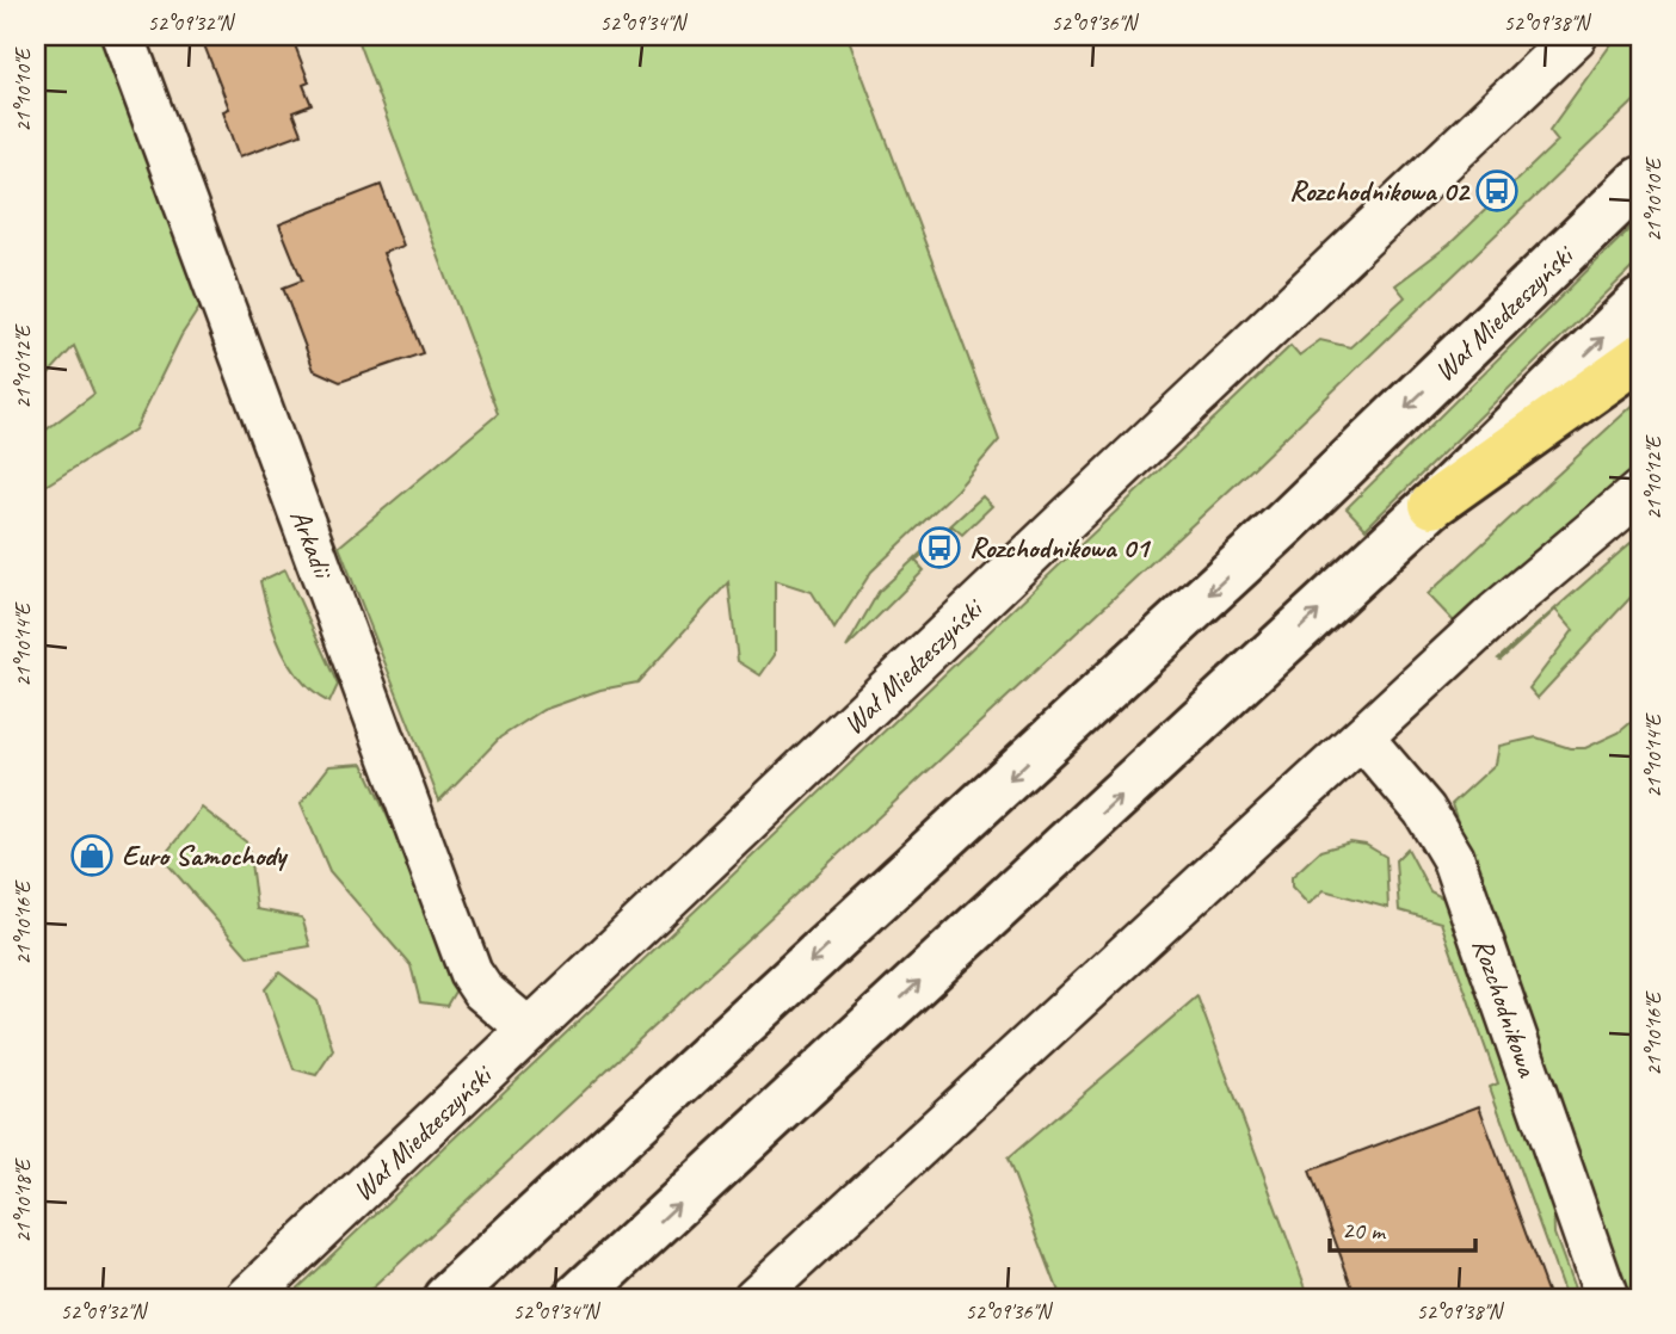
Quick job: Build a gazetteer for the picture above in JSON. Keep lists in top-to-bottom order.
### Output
{
  "streets": {
    "main road": ["Wał Miedzeszyński"],
    "street": ["Arkadii", "Rozchodnikowa"]
  },
  "crossings": [
    ["Wał Miedzeszyński", "Arkadii"]
  ],
  "places": {
    "bus stop": ["Rozchodnikowa 02", "Rozchodnikowa 01"],
    "shop": ["Euro Samochody"]
  },
  "scale_bar": "20 m",
  "coordinates": [
    "52°09'32\"N",
    "52°09'34\"N",
    "52°09'36\"N",
    "52°09'38\"N",
    "21°10'10\"E",
    "21°10'12\"E",
    "21°10'14\"E",
    "21°10'16\"E",
    "21°10'18\"E"
  ]
}
